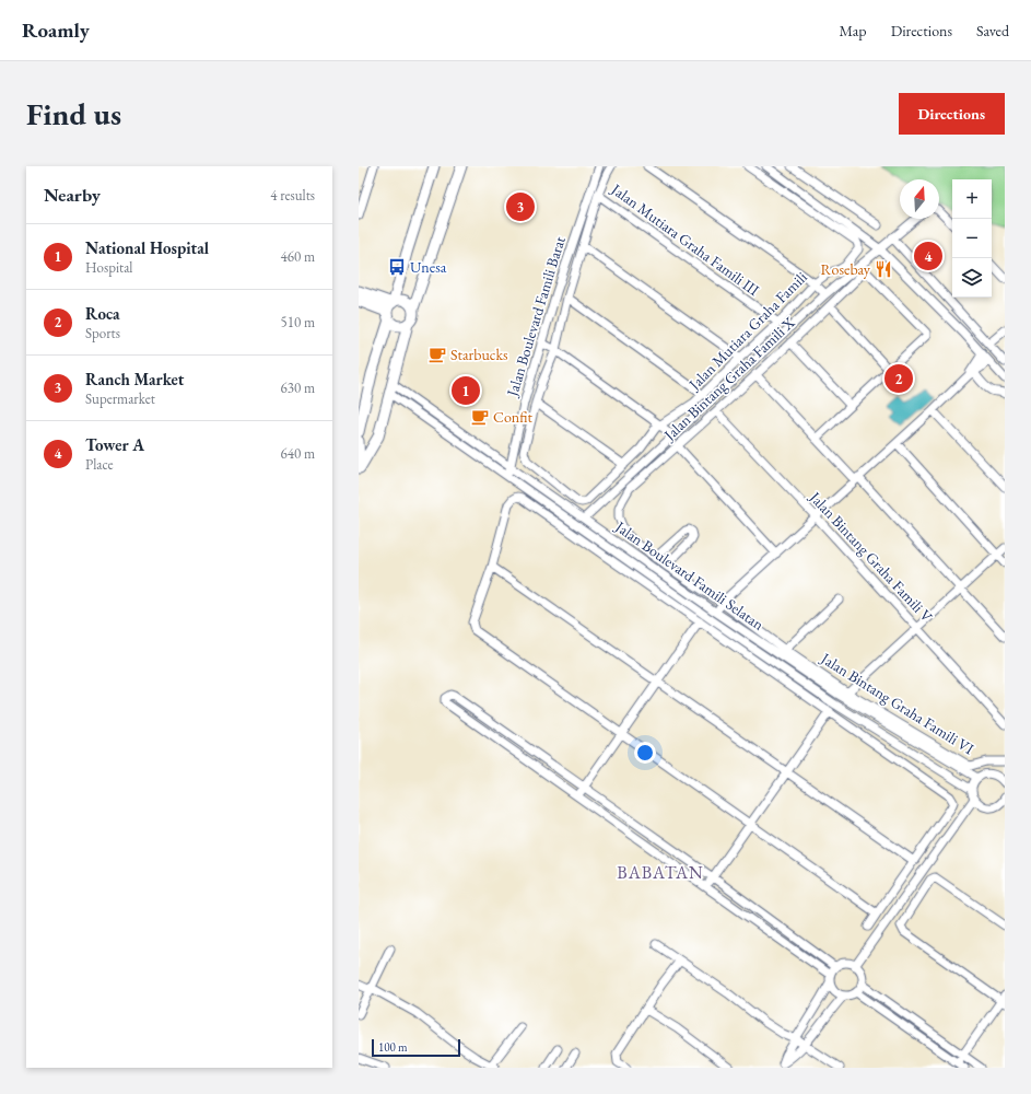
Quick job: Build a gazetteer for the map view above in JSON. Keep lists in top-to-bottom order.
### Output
{
  "streets": {
    "street": [
      "Jalan Mutiara Graha Famili III",
      "Jalan Boulevard Famili Barat",
      "Jalan Mutiara Graha Famili",
      "Jalan Bintang Graha Famili X",
      "Jalan Bintang Graha Famili V",
      "Jalan Boulevard Famili Selatan",
      "Jalan Bintang Graha Famili VI"
    ]
  },
  "crossings": [
    ["Jalan Mutiara Graha Famili III", "Jalan Mutiara Graha Famili"],
    ["Jalan Boulevard Famili Barat", "Jalan Boulevard Famili Selatan"],
    ["Jalan Bintang Graha Famili X", "Jalan Bintang Graha Famili V"],
    ["Jalan Bintang Graha Famili X", "Jalan Bintang Graha Famili VI"]
  ],
  "districts": ["BABATAN"],
  "places": {
    "bus stop": ["Unesa"],
    "restaurant": ["Rosebay"],
    "cafe": ["Starbucks", "Confit"]
  },
  "scale_bar": "100 m",
  "north": "top",
  "page": {
    "header": "Roamly",
    "nav": ["Map", "Directions", "Saved"],
    "buttons": "Directions",
    "title": "Find us",
    "heading": ["Nearby", "4 results"],
    "map_buttons": ["+", "−"],
    "pins": [
      "3",
      "4",
      "2",
      "1"
    ],
    "list": [
      {
        "mark": "1",
        "name": "National Hospital",
        "note": "Hospital",
        "value": "460 m"
      },
      {
        "mark": "2",
        "name": "Roca",
        "note": "Sports",
        "value": "510 m"
      },
      {
        "mark": "3",
        "name": "Ranch Market",
        "note": "Supermarket",
        "value": "630 m"
      },
      {
        "mark": "4",
        "name": "Tower A",
        "note": "Place",
        "value": "640 m"
      }
    ],
    "scale": "100 m"
  }
}
